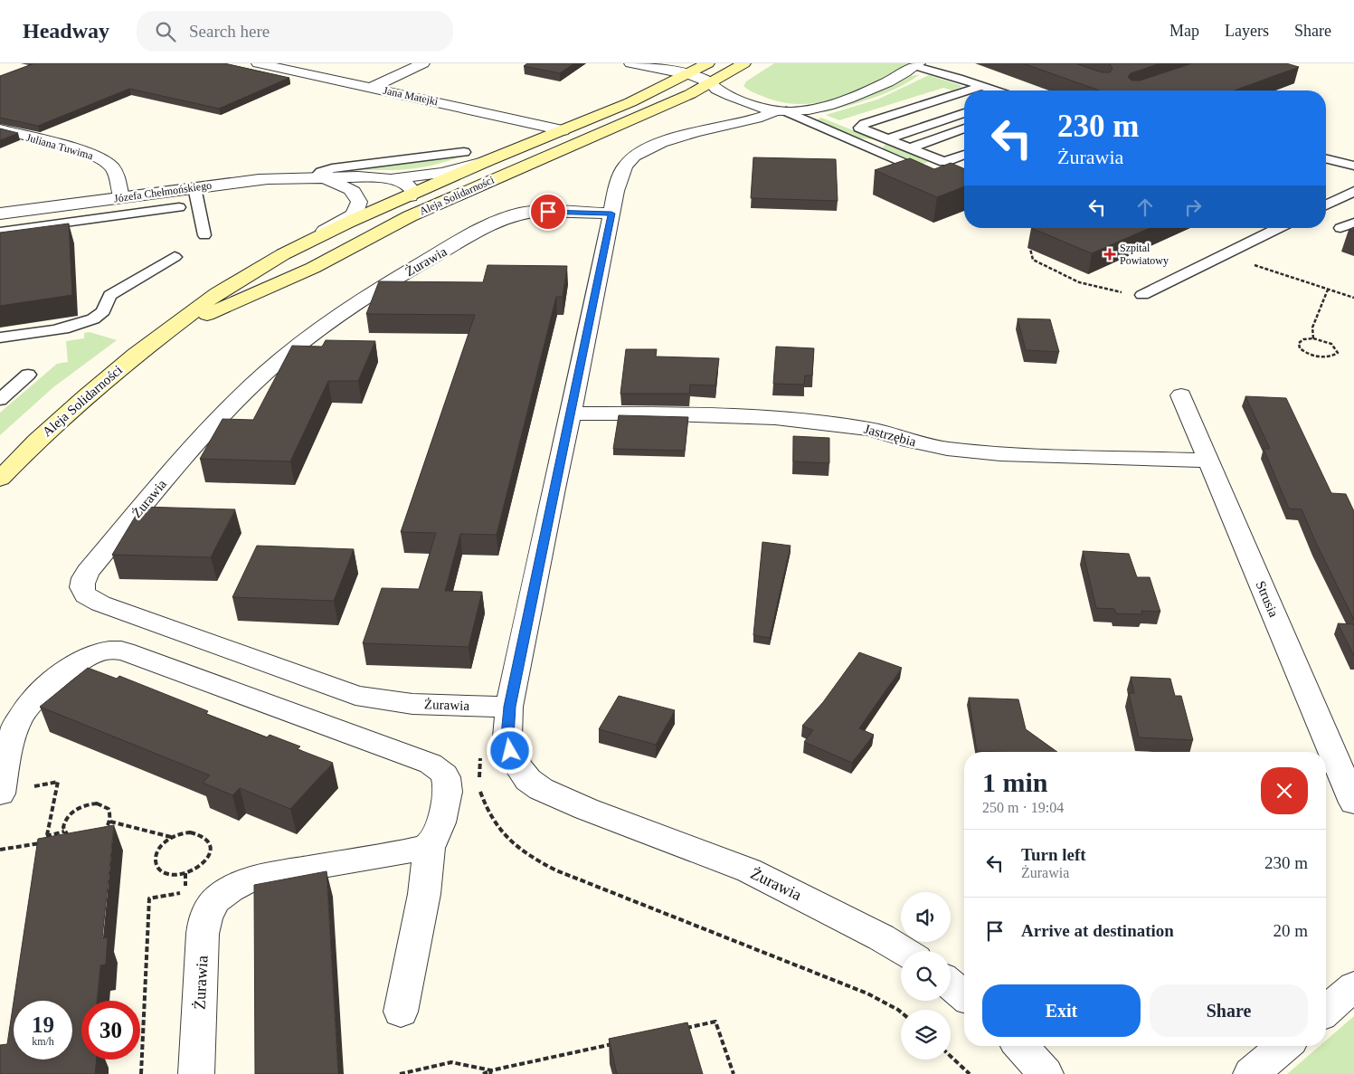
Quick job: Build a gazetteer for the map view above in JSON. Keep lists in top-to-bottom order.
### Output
{
  "streets": {
    "main road": ["Aleja Solidarności"],
    "street": [
      "Jana Matejki",
      "Juliana Tuwima",
      "Józefa Chełmońskiego",
      "Żurawia",
      "Jastrzębia",
      "Strusia"
    ]
  },
  "crossings": [
    ["Jana Matejki", "Aleja Solidarności"],
    ["Juliana Tuwima", "Józefa Chełmońskiego"],
    ["Józefa Chełmońskiego", "Aleja Solidarności"],
    ["Żurawia", "Jastrzębia"],
    ["Jastrzębia", "Strusia"]
  ],
  "places": {
    "health": ["Szpital Powiatowy"]
  },
  "page": {
    "header": "Headway",
    "search": "Search here",
    "nav": ["Map", "Layers", "Share"],
    "turn": ["230 m", "Żurawia"],
    "heading": ["1 min", "250 m · 19:04"],
    "list": [
      {
        "name": "Turn left",
        "note": "Żurawia",
        "value": "230 m"
      },
      {
        "name": "Arrive at destination",
        "value": "20 m"
      }
    ],
    "buttons": ["Exit", "Share"],
    "speed": "19 km/h",
    "limit": "30"
  }
}
